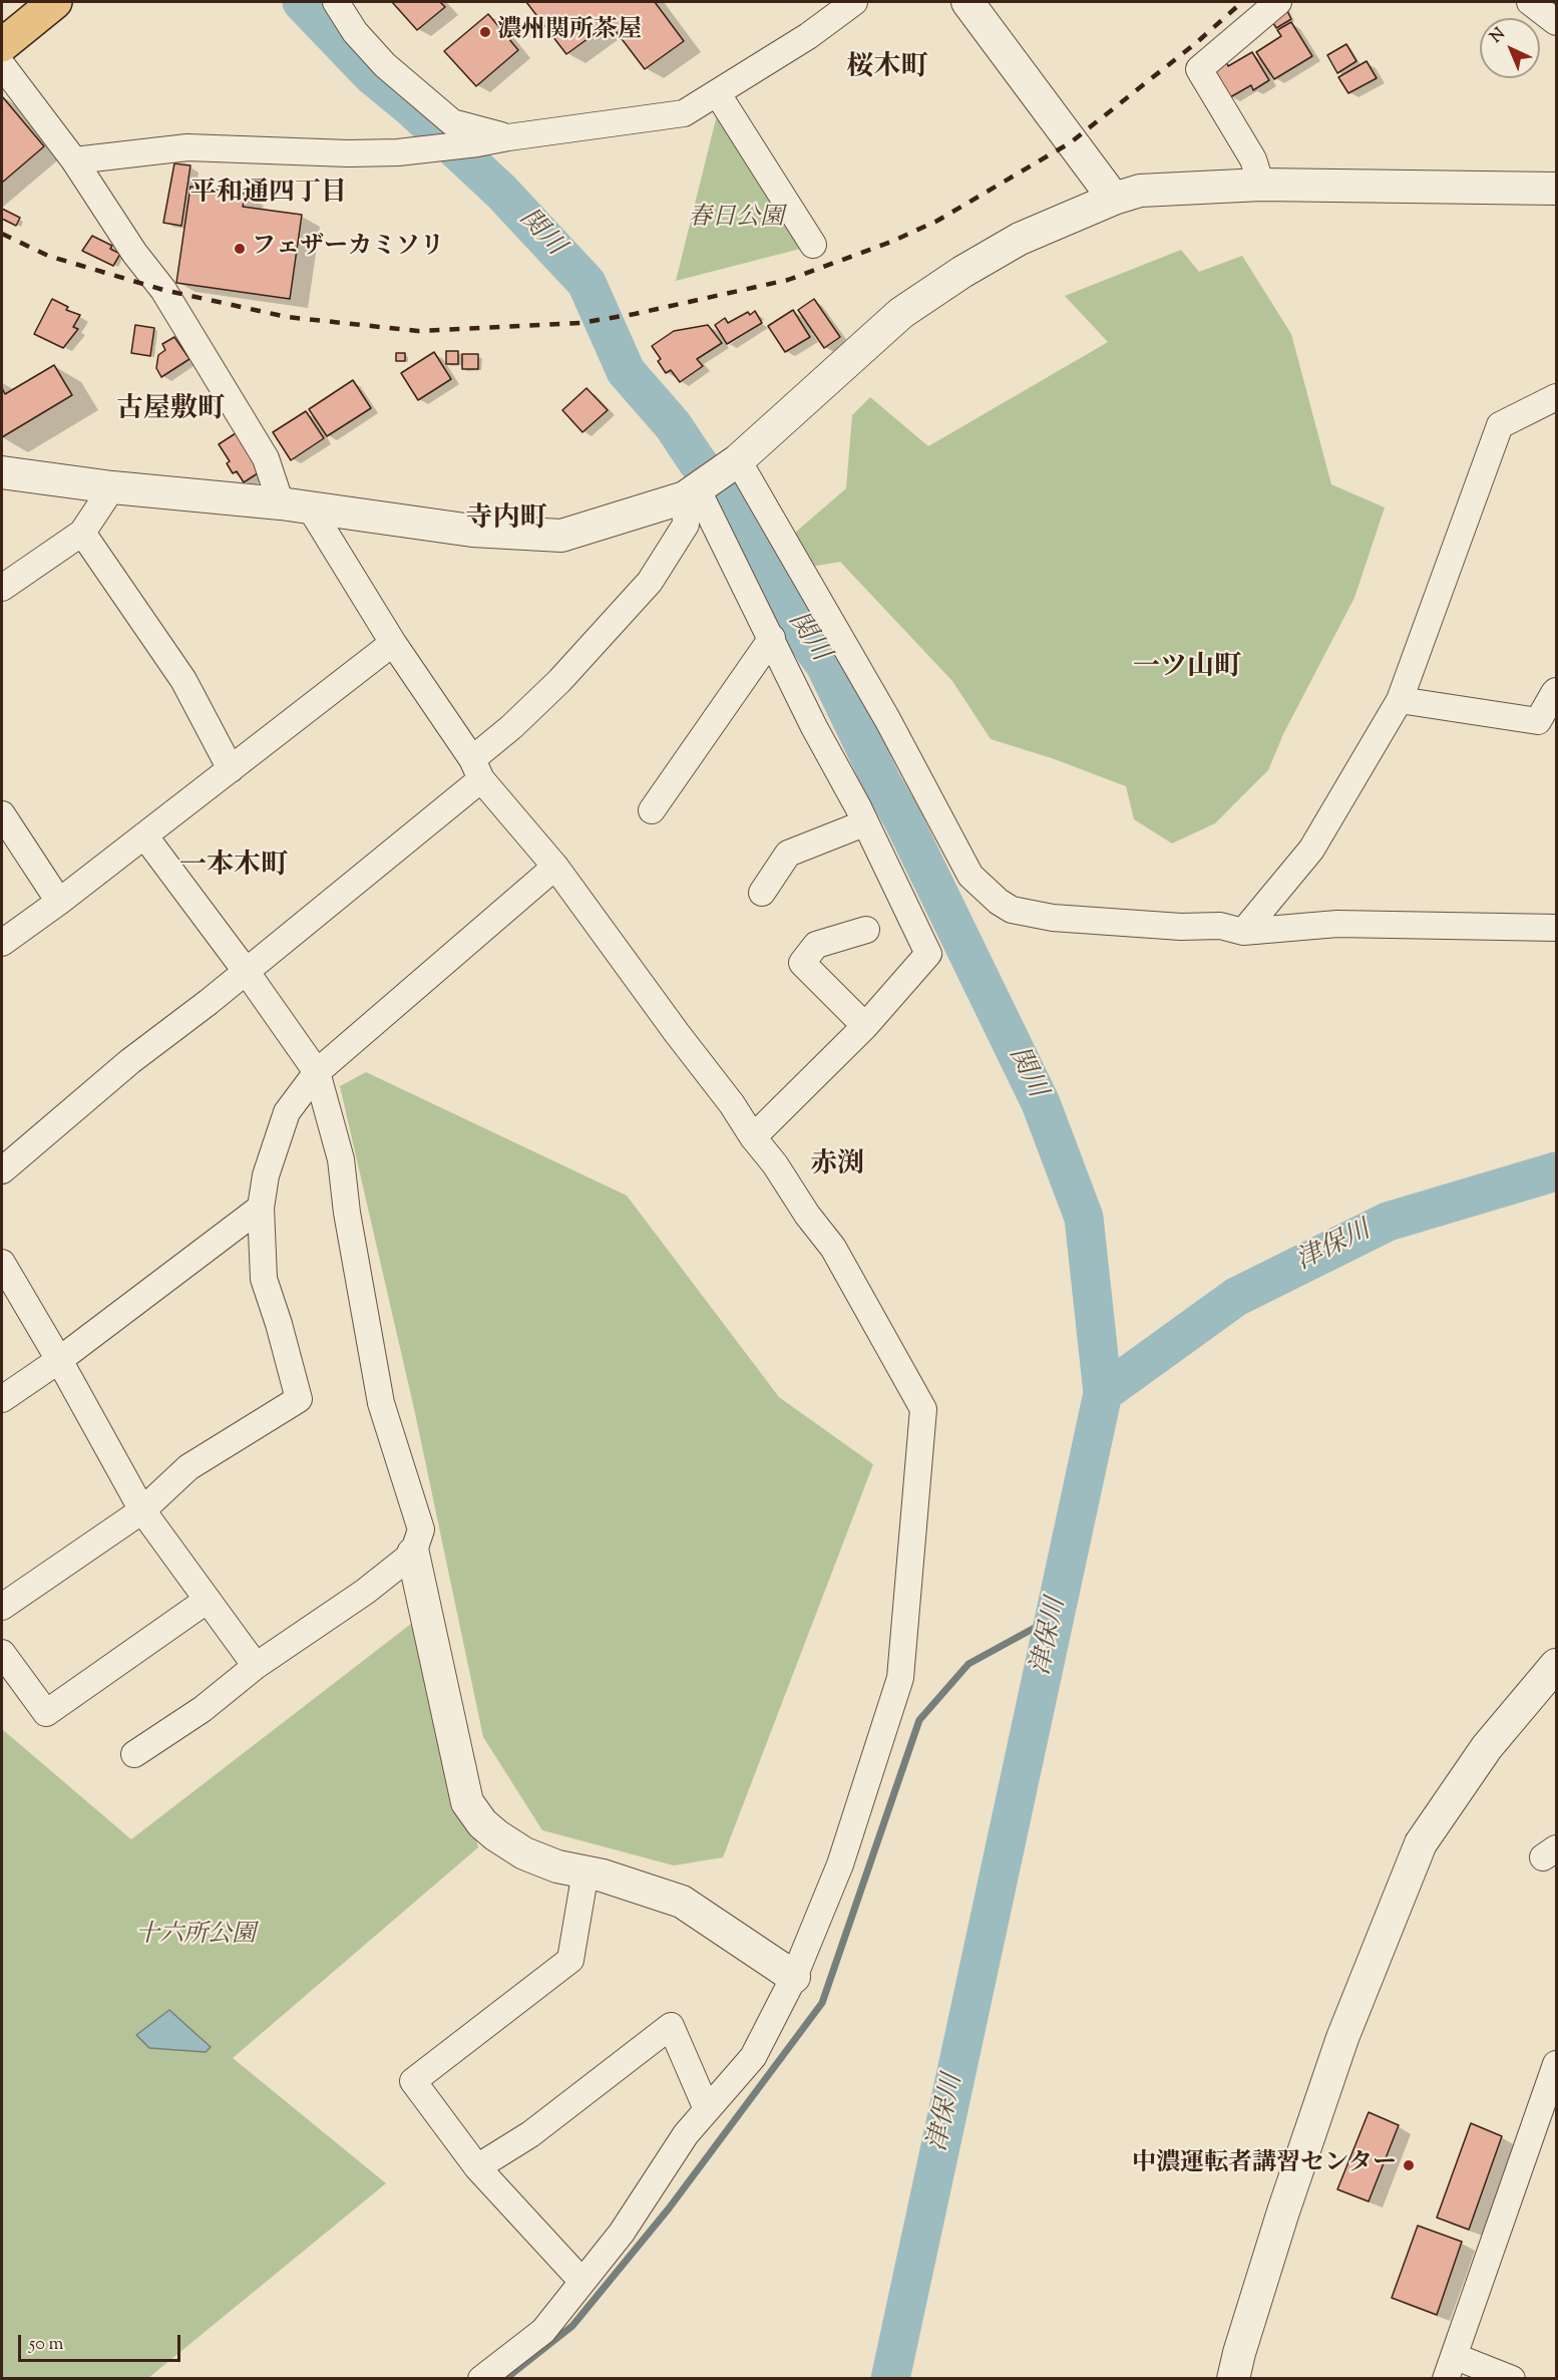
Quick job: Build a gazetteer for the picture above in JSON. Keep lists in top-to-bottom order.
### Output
{
  "districts": [
    "桜木町",
    "平和通四丁目",
    "古屋敷町",
    "寺内町",
    "一ツ山町",
    "一本木町",
    "赤渕"
  ],
  "water": ["関川", "津保川"],
  "parks": ["春日公園", "十六所公園"],
  "places": ["濃州関所茶屋", "フェザーカミソリ", "中濃運転者講習センター"],
  "scale_bar": "50 m",
  "north": "top left"
}
